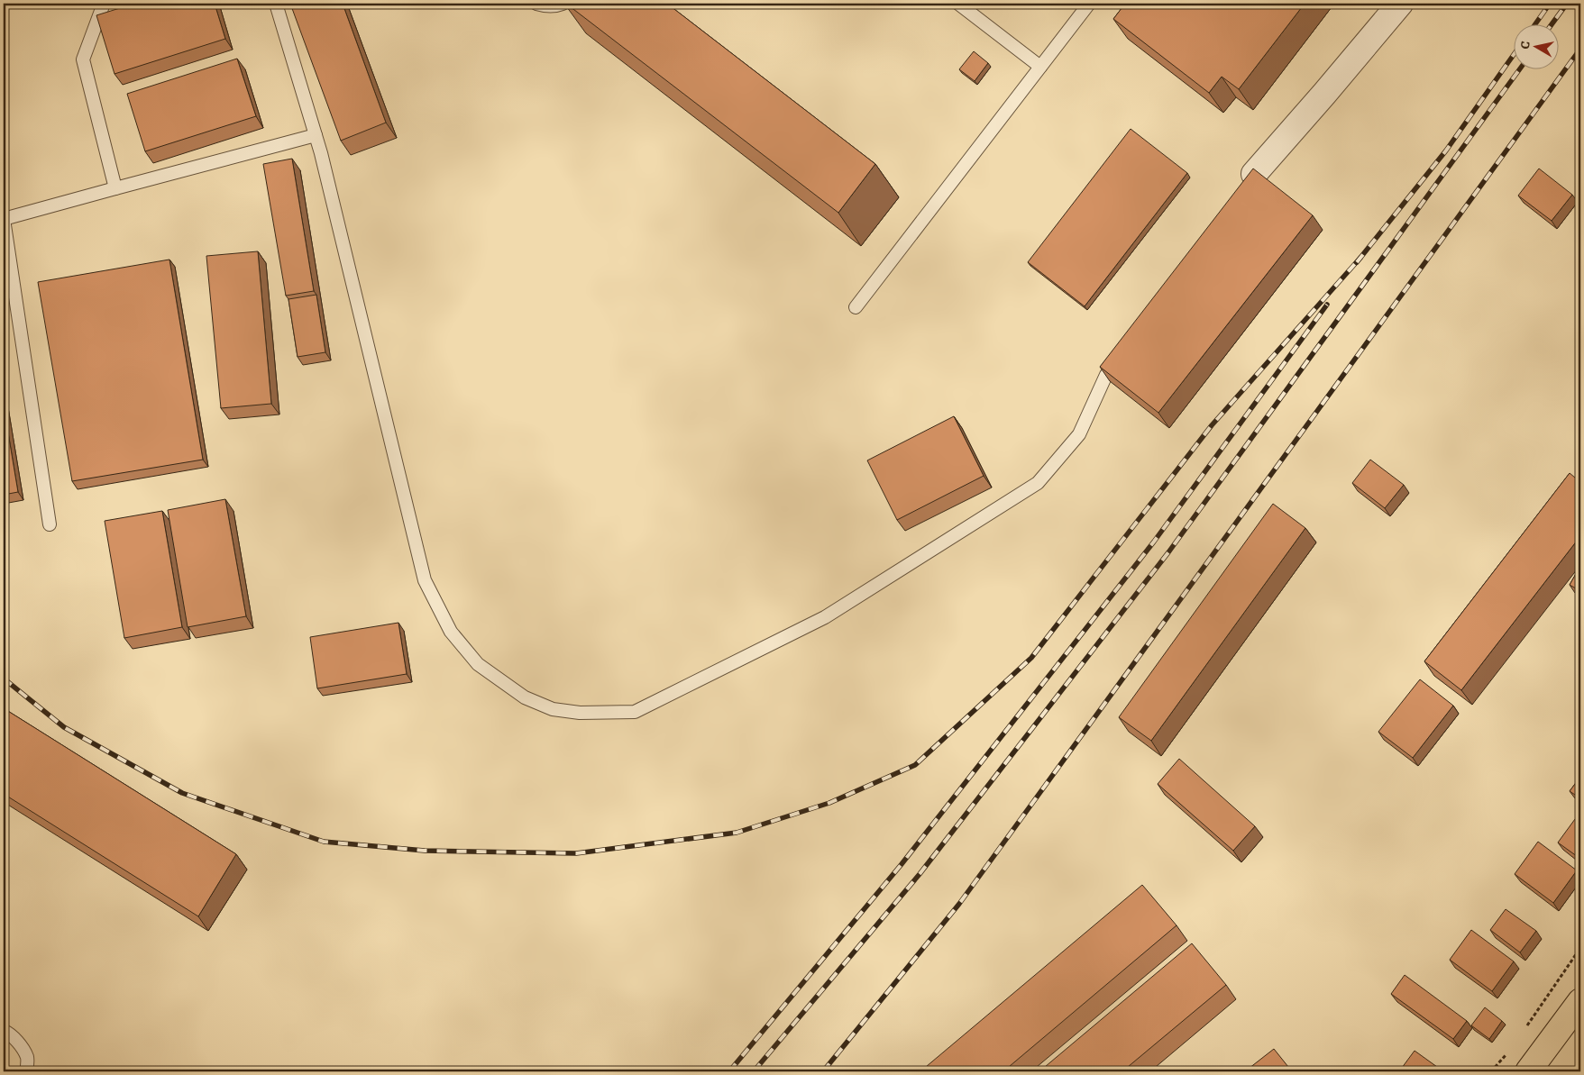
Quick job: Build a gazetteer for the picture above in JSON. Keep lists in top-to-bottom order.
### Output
{
  "north": "left"
}
